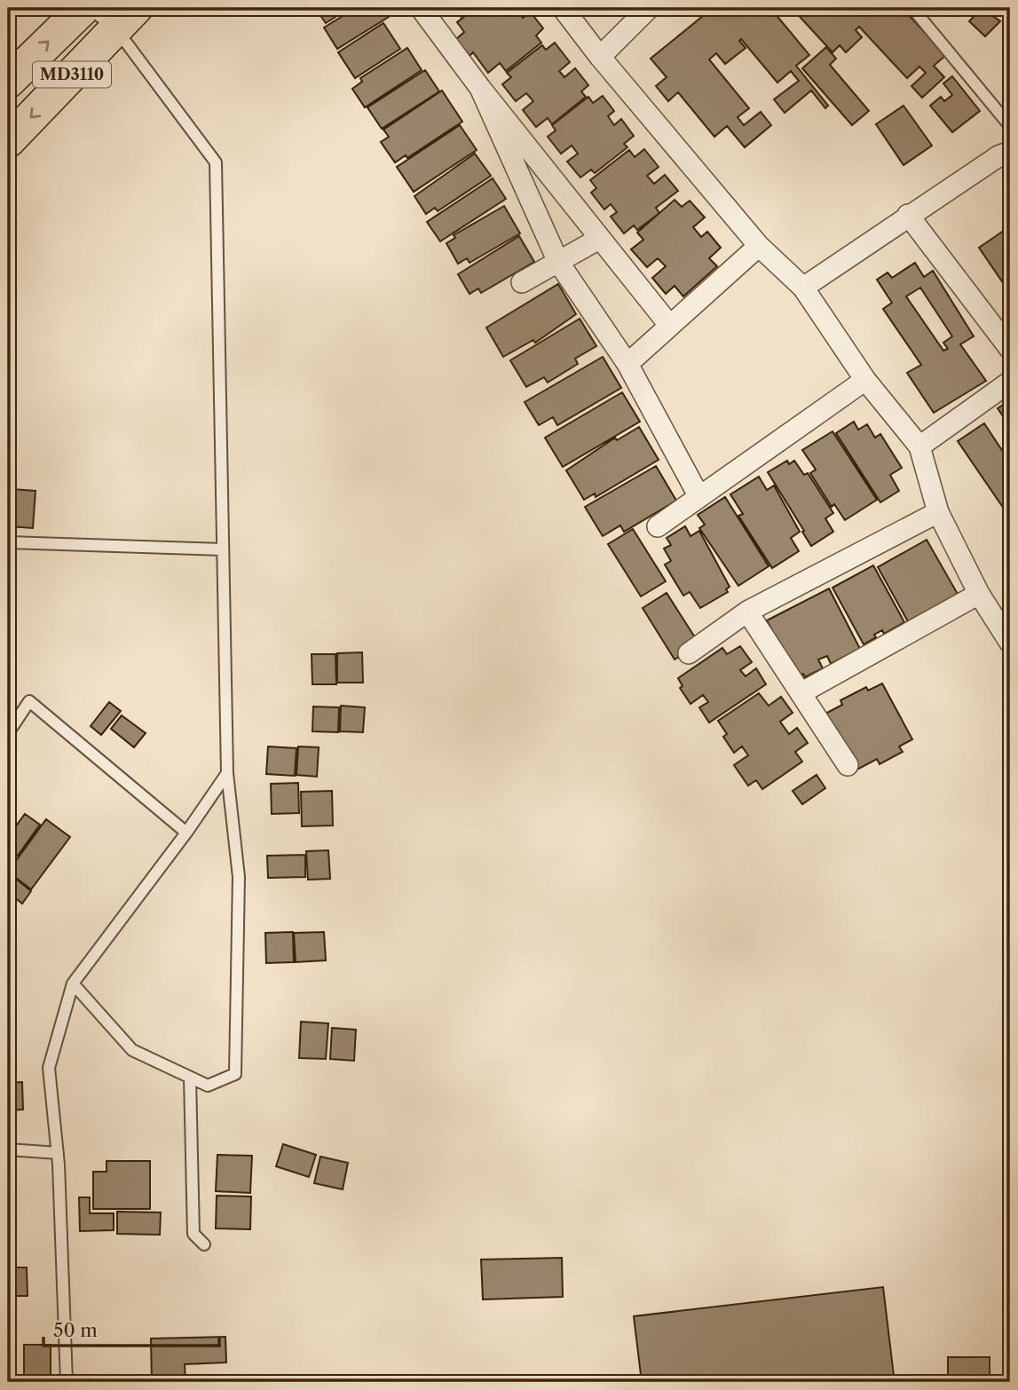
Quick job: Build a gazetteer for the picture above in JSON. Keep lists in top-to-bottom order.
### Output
{
  "streets": {
    "main road": ["MD3110"]
  },
  "scale_bar": "50 m"
}
